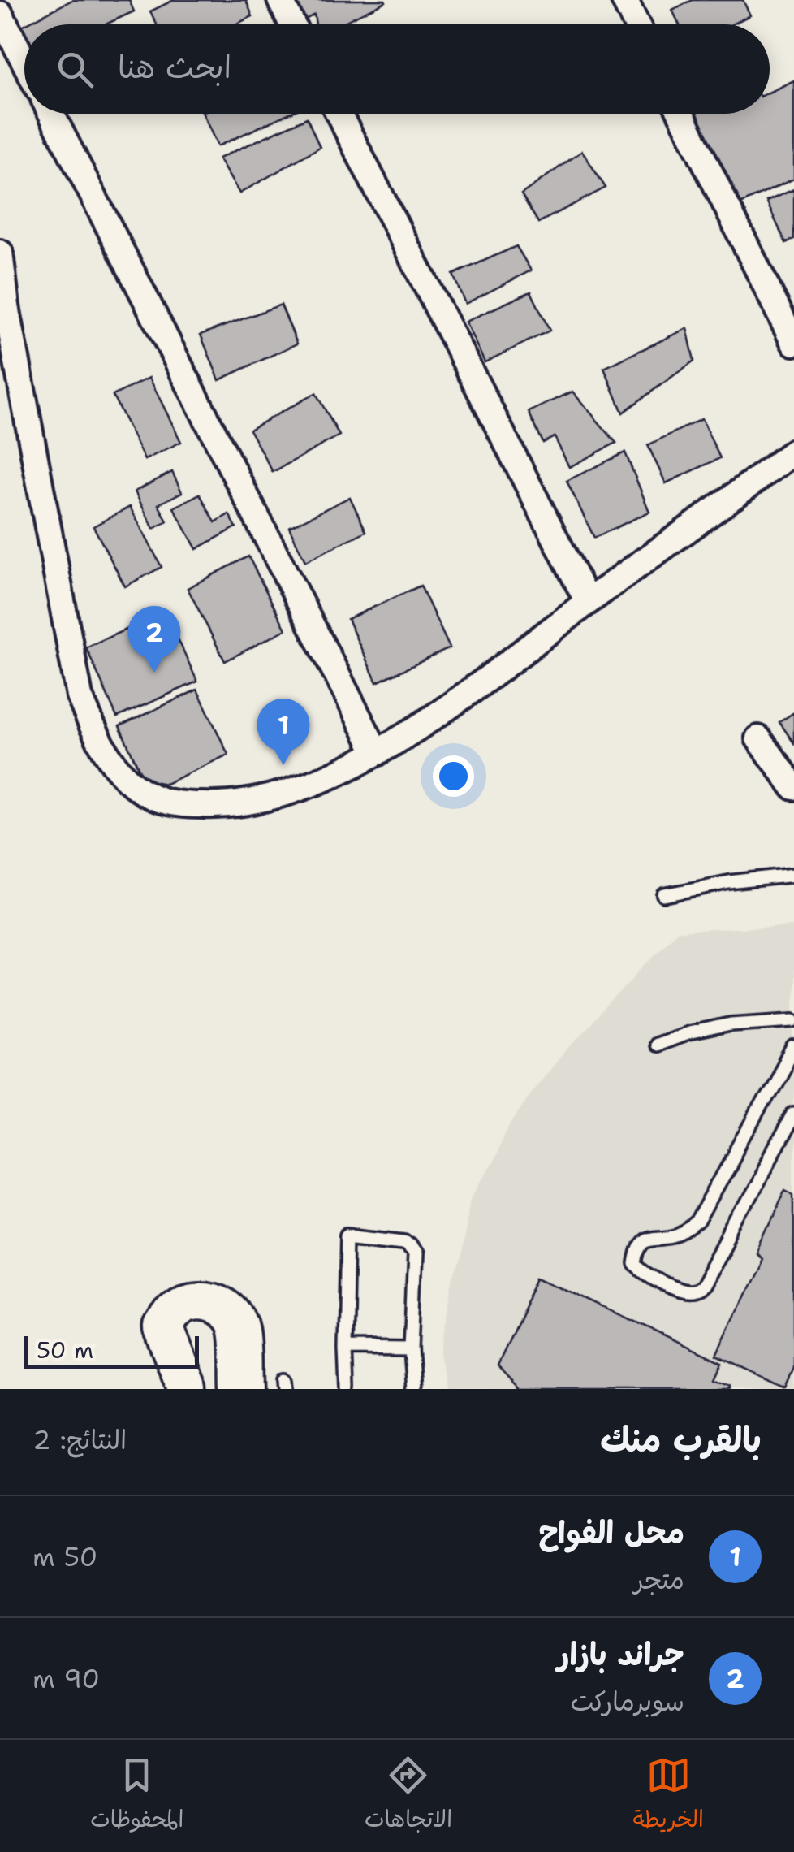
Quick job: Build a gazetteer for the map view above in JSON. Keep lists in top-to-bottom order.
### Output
{
  "scale_bar": "50 m",
  "page": {
    "search": "ابحث هنا",
    "pins": ["2", "1"],
    "scale": "50 m",
    "heading": ["بالقرب منك", "النتائج: 2"],
    "list": [
      {
        "mark": "1",
        "name": "محل الفواح",
        "note": "متجر",
        "value": "50 m"
      },
      {
        "mark": "2",
        "name": "جراند بازار",
        "note": "سوبرماركت",
        "value": "90 m"
      }
    ],
    "nav": ["الخريطة", "الاتجاهات", "المحفوظات"]
  }
}
